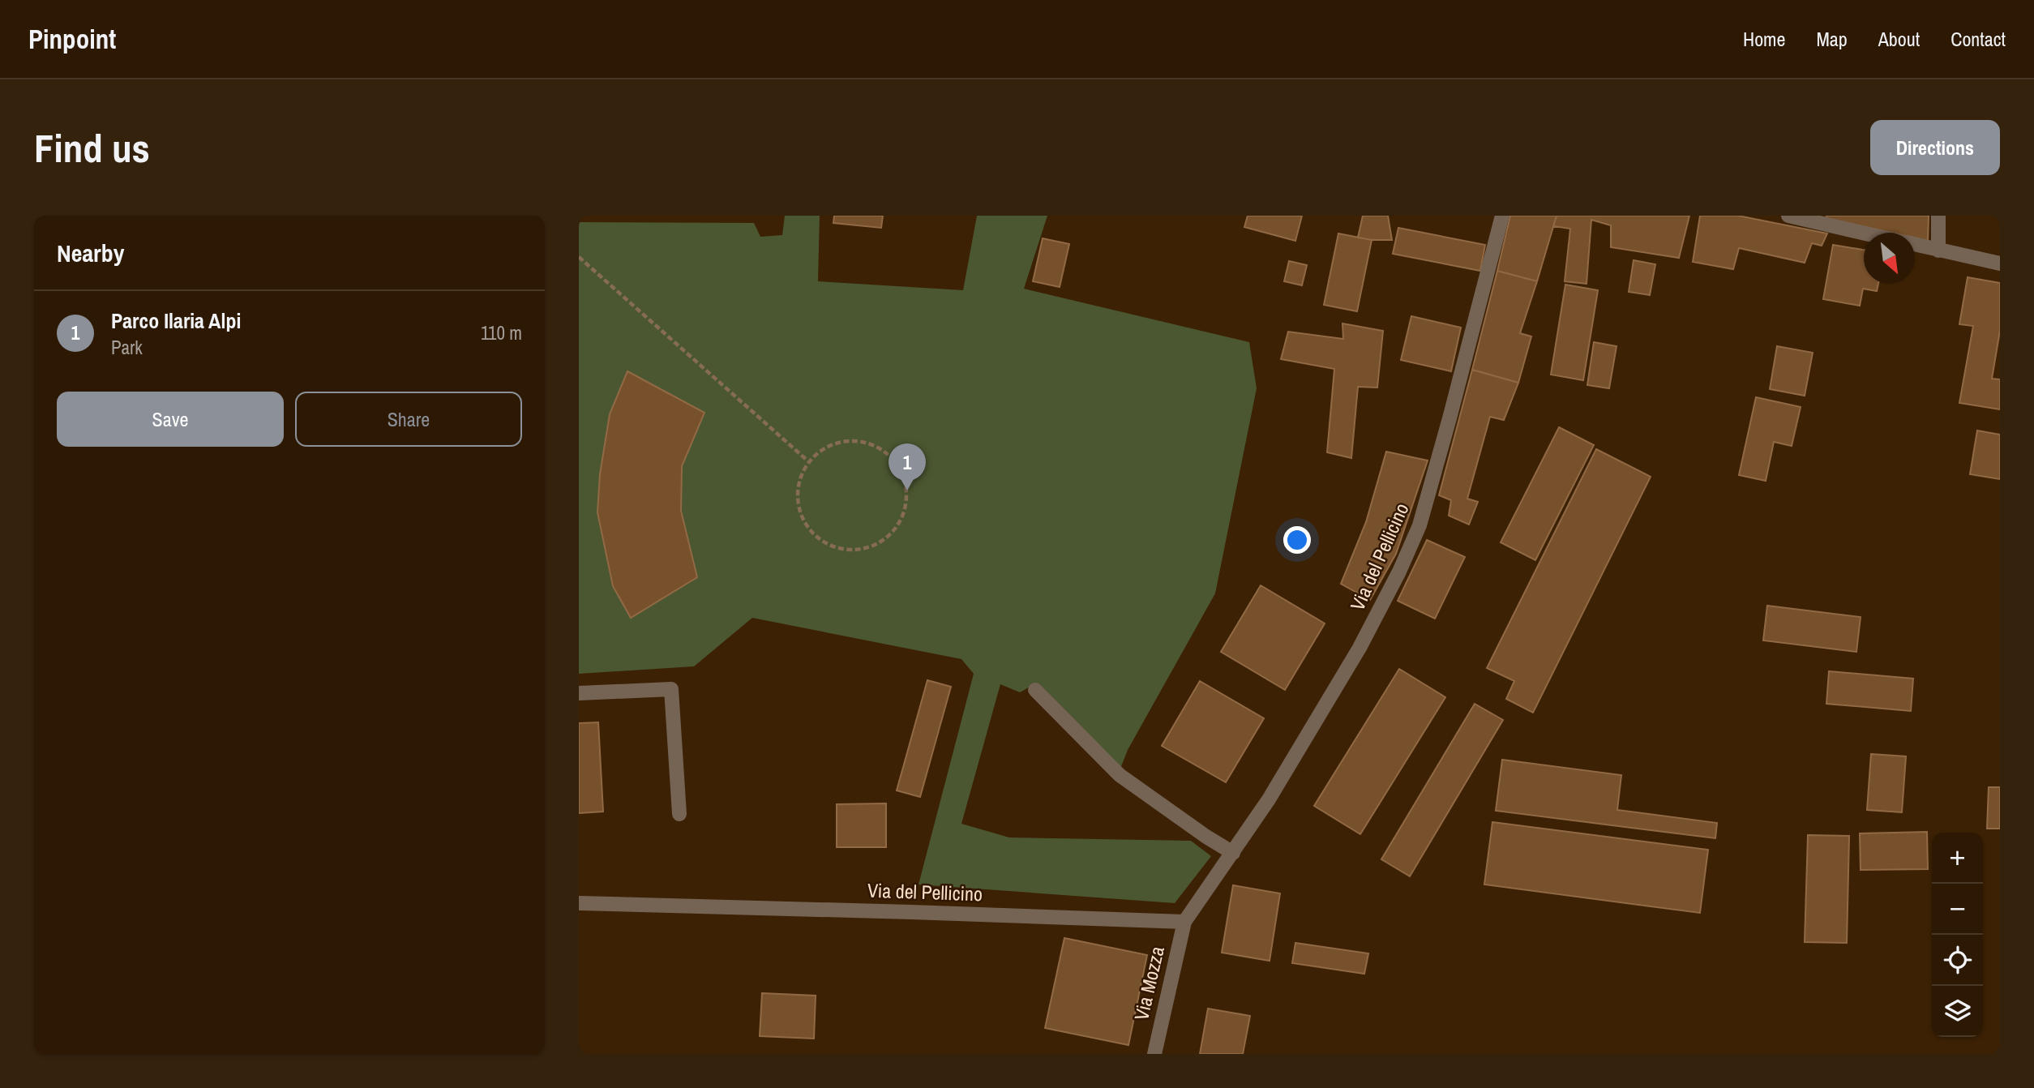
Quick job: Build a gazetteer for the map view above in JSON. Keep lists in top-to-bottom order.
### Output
{
  "streets": {
    "street": ["Via del Pellicino", "Via Mozza"]
  },
  "crossings": [
    ["Via del Pellicino", "Via Mozza"]
  ],
  "north": "bottom right",
  "page": {
    "header": "Pinpoint",
    "nav": [
      "Home",
      "Map",
      "About",
      "Contact"
    ],
    "buttons": [
      "Directions",
      ["Save", "Share"]
    ],
    "title": "Find us",
    "heading": "Nearby",
    "list": [
      {
        "mark": "1",
        "name": "Parco Ilaria Alpi",
        "note": "Park",
        "value": "110 m"
      }
    ],
    "pins": "1",
    "map_buttons": ["+", "−"]
  }
}
